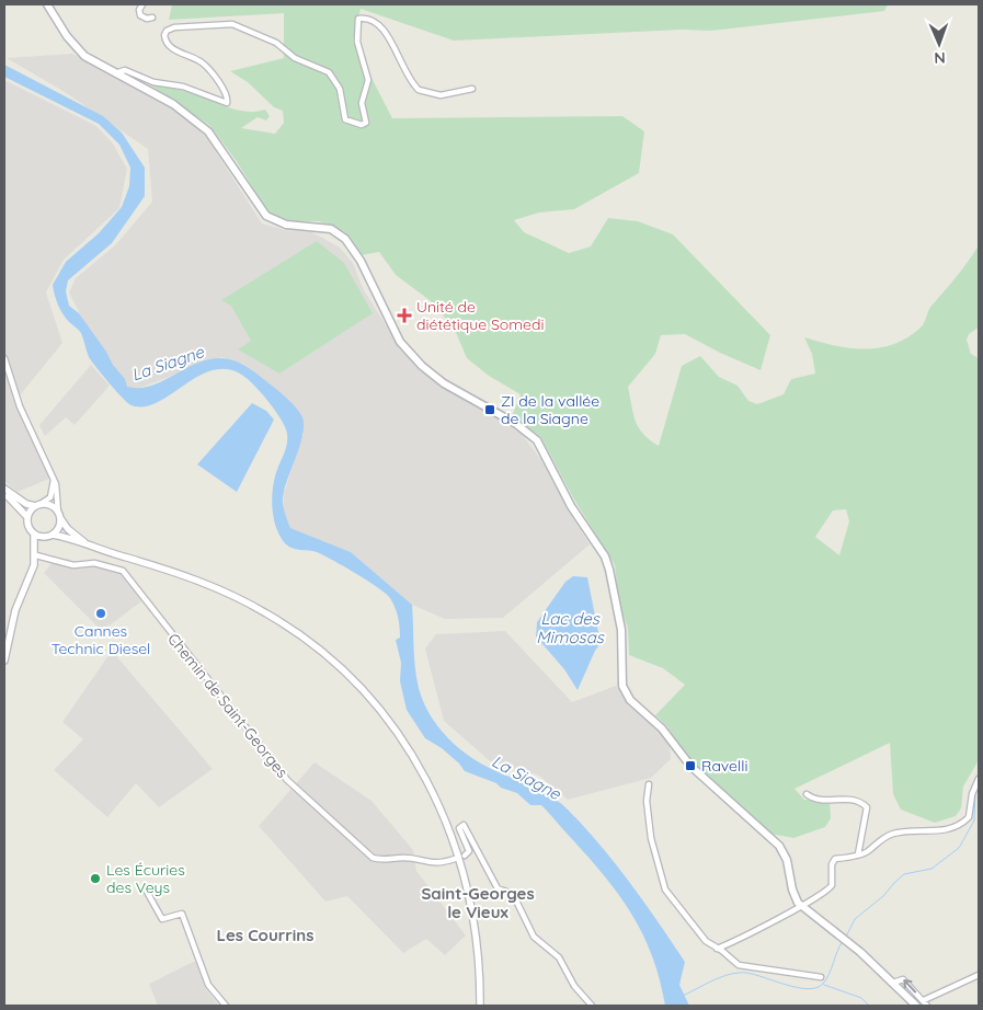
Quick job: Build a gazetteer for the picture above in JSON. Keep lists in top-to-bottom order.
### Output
{
  "streets": {
    "street": ["Chemin de Saint-Georges"]
  },
  "districts": ["Saint-Georges le Vieux", "Les Courrins"],
  "water": ["La Siagne", "Lac des Mimosas"],
  "places": {
    "health": ["Unité de diététique Somedi"],
    "transit": ["ZI de la vallée de la Siagne", "Ravelli"],
    "other": ["Cannes Technic Diesel", "Les Écuries des Veys"]
  },
  "north": "bottom"
}
